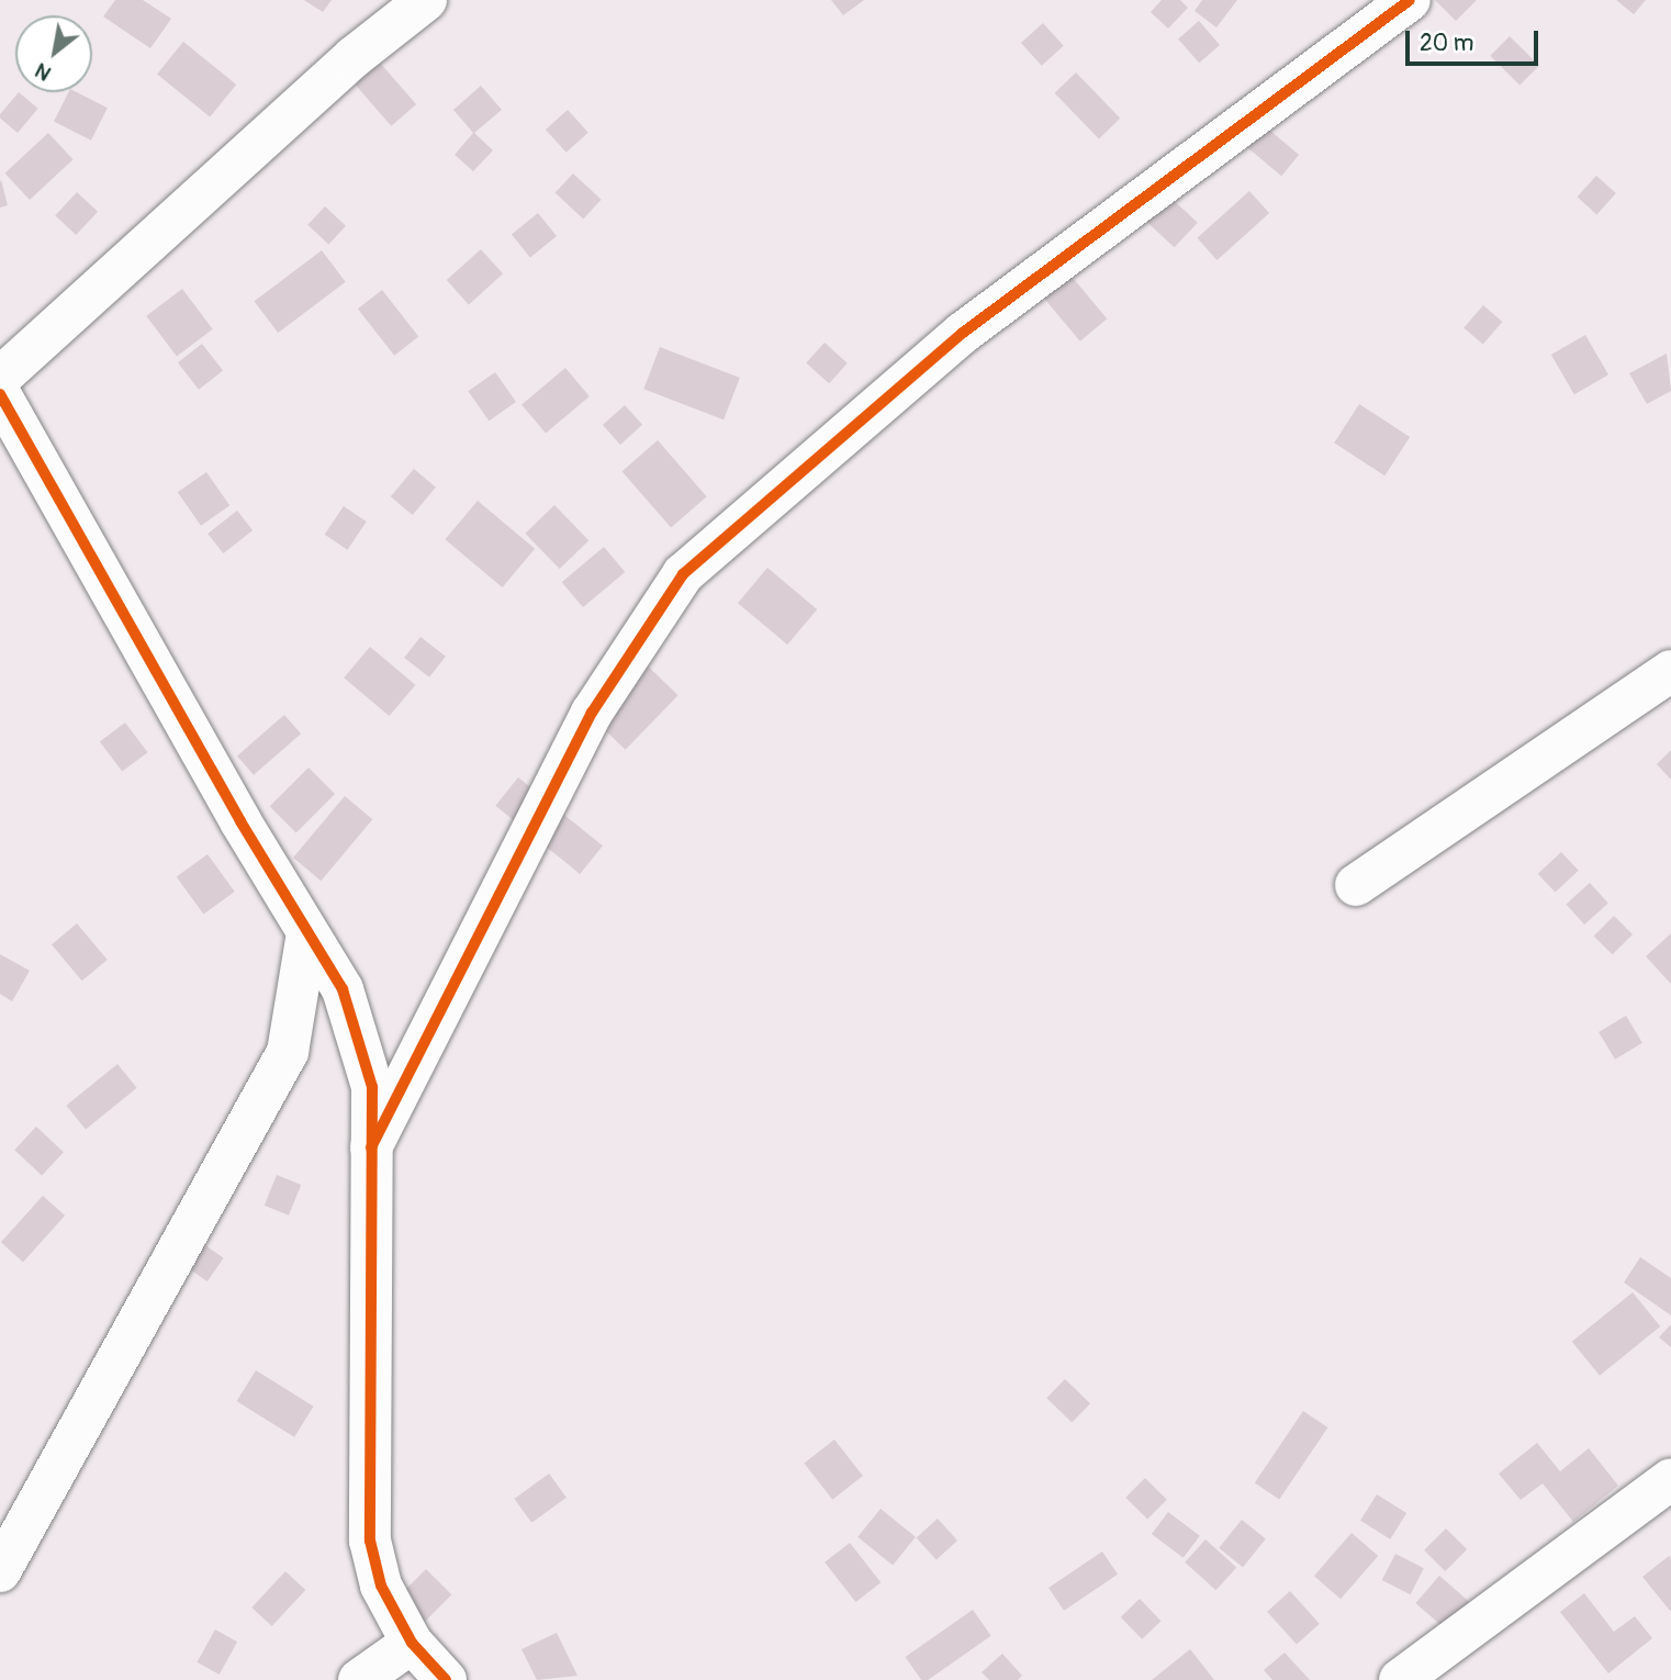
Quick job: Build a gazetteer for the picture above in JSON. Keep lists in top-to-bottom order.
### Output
{
  "scale_bar": "20 m",
  "north": "bottom left"
}
